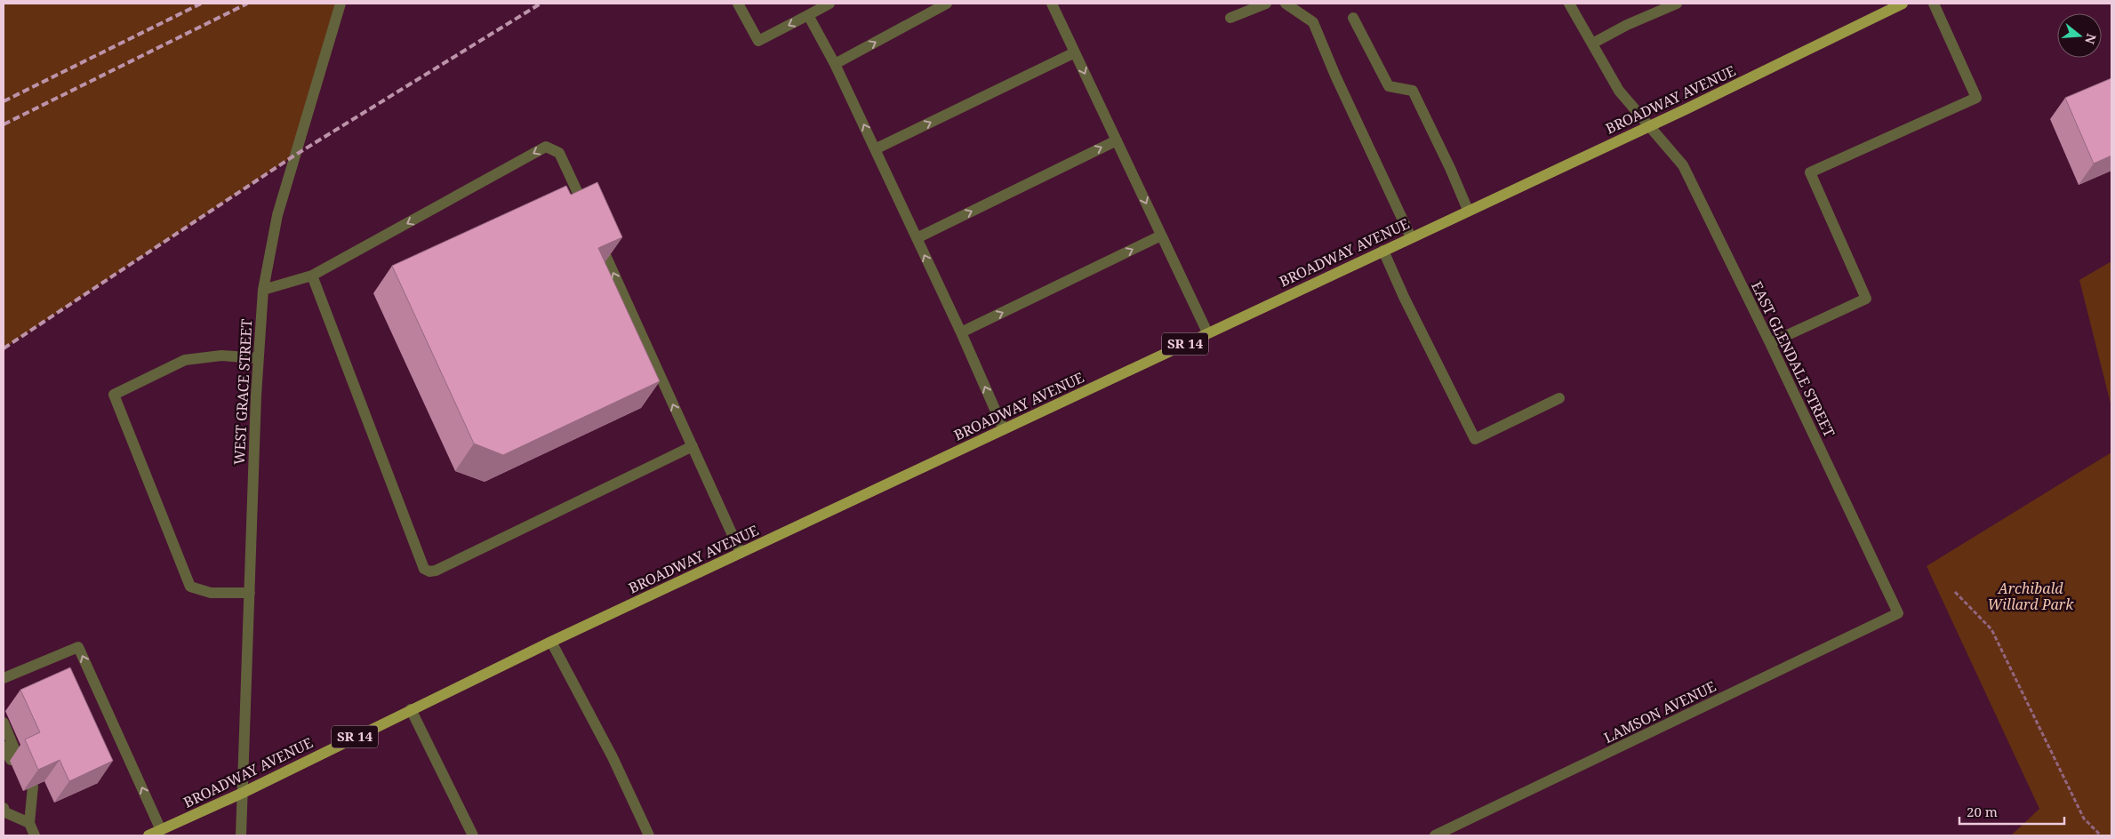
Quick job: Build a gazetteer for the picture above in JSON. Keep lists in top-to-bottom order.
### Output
{
  "streets": {
    "main road": ["BROADWAY AVENUE", "SR 14"],
    "street": ["EAST GLENDALE STREET", "WEST GRACE STREET", "LAMSON AVENUE"]
  },
  "crossings": [
    ["BROADWAY AVENUE", "EAST GLENDALE STREET"],
    ["BROADWAY AVENUE", "WEST GRACE STREET"],
    ["EAST GLENDALE STREET", "LAMSON AVENUE"]
  ],
  "parks": ["Archibald Willard Park"],
  "scale_bar": "20 m",
  "north": "right"
}
